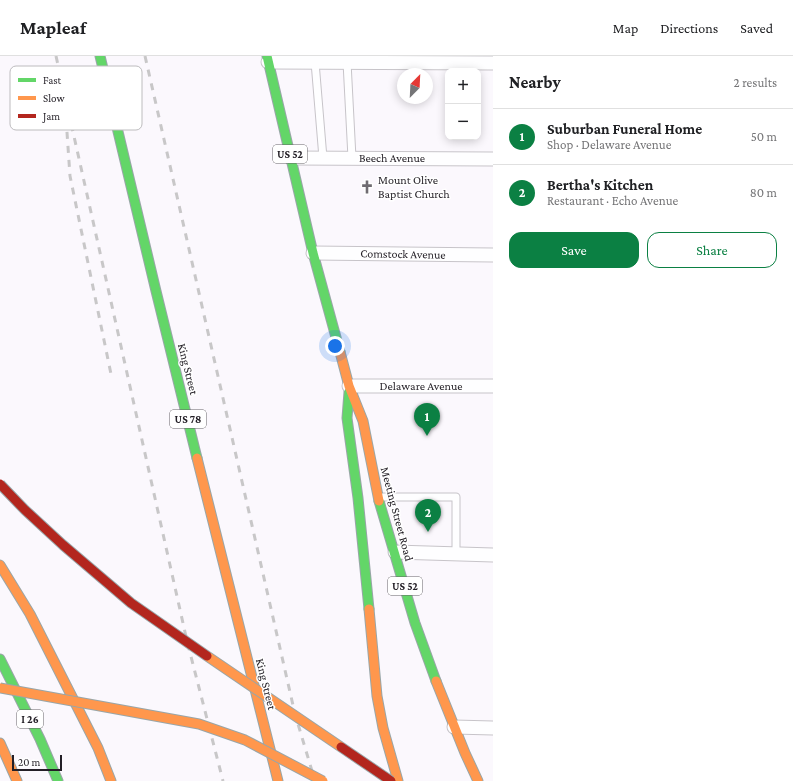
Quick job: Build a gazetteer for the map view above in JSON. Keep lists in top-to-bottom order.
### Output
{
  "streets": {
    "main road": [
      "US 52",
      "King Street",
      "US 78",
      "Meeting Street Road",
      "I 26"
    ],
    "street": ["Beech Avenue", "Comstock Avenue", "Delaware Avenue"]
  },
  "crossings": [
    ["Beech Avenue", "Meeting Street Road"],
    ["Comstock Avenue", "Meeting Street Road"],
    ["Delaware Avenue", "Meeting Street Road"]
  ],
  "places": {
    "church": ["Mount Olive Baptist Church"]
  },
  "legend": ["Fast", "Slow", "Jam"],
  "scale_bar": "20 m",
  "north": "top right",
  "page": {
    "header": "Mapleaf",
    "nav": ["Map", "Directions", "Saved"],
    "heading": ["Nearby", "2 results"],
    "map_buttons": ["+", "−"],
    "list": [
      {
        "mark": "1",
        "name": "Suburban Funeral Home",
        "note": "Shop · Delaware Avenue",
        "value": "50 m"
      },
      {
        "mark": "2",
        "name": "Bertha's Kitchen",
        "note": "Restaurant · Echo Avenue",
        "value": "80 m"
      }
    ],
    "buttons": ["Save", "Share"],
    "pins": ["1", "2"],
    "scale": "20 m"
  }
}
